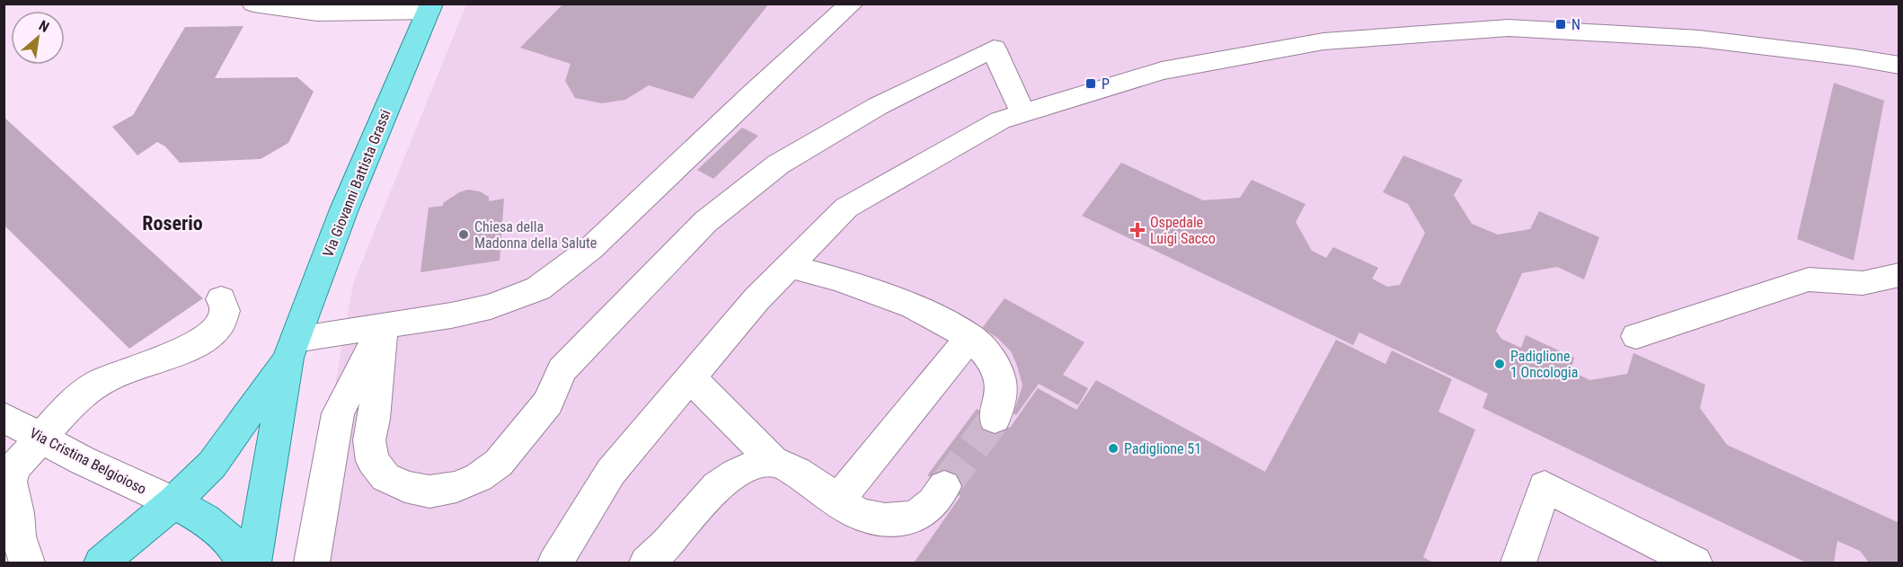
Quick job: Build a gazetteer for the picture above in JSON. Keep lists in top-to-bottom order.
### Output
{
  "streets": {
    "main road": ["Via Giovanni Battista Grassi"],
    "street": ["Via Cristina Belgioioso"]
  },
  "crossings": [
    ["Via Giovanni Battista Grassi", "Via Cristina Belgioioso"]
  ],
  "districts": ["Roserio"],
  "places": {
    "transit": ["N", "P"],
    "health": ["Ospedale Luigi Sacco"],
    "other": ["Chiesa della Madonna della Salute", "Padiglione 1 Oncologia", "Padiglione 51"]
  },
  "north": "top right"
}
